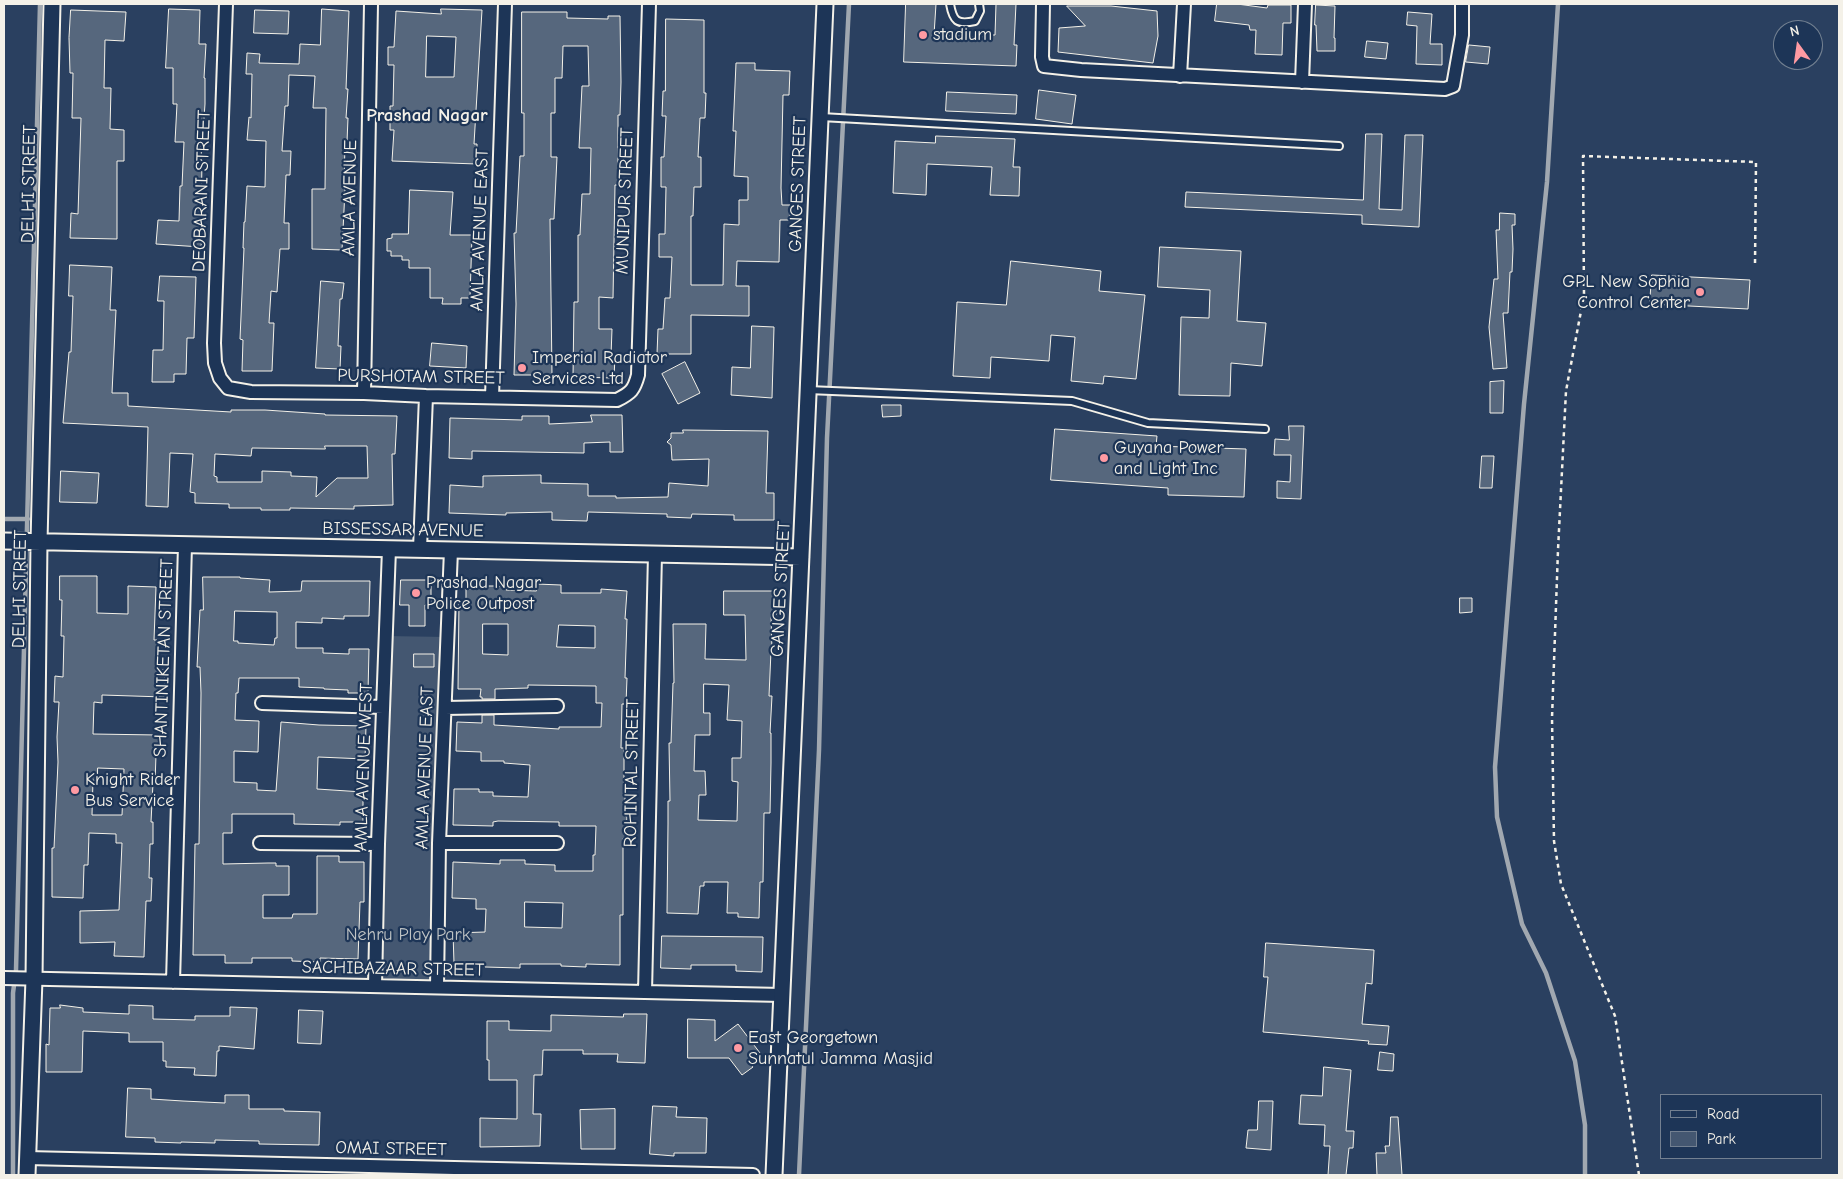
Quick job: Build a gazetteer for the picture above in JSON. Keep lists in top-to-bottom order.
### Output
{
  "streets": {
    "street": [
      "DELHI STREET",
      "GANGES STREET",
      "DEOBARANI STREET",
      "AMLA AVENUE",
      "MUNIPUR STREET",
      "AMLA AVENUE EAST",
      "PURSHOTAM STREET",
      "BISSESSAR AVENUE",
      "SHANTINIKETAN STREET",
      "AMLA AVENUE WEST",
      "ROHINTAL STREET",
      "SACHIBAZAAR STREET",
      "OMAI STREET"
    ]
  },
  "crossings": [
    ["DELHI STREET", "BISSESSAR AVENUE"],
    ["DELHI STREET", "SACHIBAZAAR STREET"],
    ["DELHI STREET", "OMAI STREET"],
    ["GANGES STREET", "BISSESSAR AVENUE"],
    ["GANGES STREET", "SACHIBAZAAR STREET"],
    ["DEOBARANI STREET", "PURSHOTAM STREET"],
    ["AMLA AVENUE", "PURSHOTAM STREET"],
    ["MUNIPUR STREET", "PURSHOTAM STREET"],
    ["AMLA AVENUE EAST", "PURSHOTAM STREET"],
    ["AMLA AVENUE EAST", "BISSESSAR AVENUE"],
    ["AMLA AVENUE EAST", "SACHIBAZAAR STREET"],
    ["BISSESSAR AVENUE", "SHANTINIKETAN STREET"],
    ["BISSESSAR AVENUE", "AMLA AVENUE WEST"],
    ["BISSESSAR AVENUE", "ROHINTAL STREET"],
    ["SHANTINIKETAN STREET", "SACHIBAZAAR STREET"],
    ["AMLA AVENUE WEST", "SACHIBAZAAR STREET"],
    ["ROHINTAL STREET", "SACHIBAZAAR STREET"]
  ],
  "districts": ["Prashad Nagar"],
  "parks": ["Nehru Play Park"],
  "places": [
    "stadium",
    "GPL New Sophia Control Center",
    "Imperial Radiator Services Ltd",
    "Guyana Power and Light Inc",
    "Prashad Nagar Police Outpost",
    "Knight Rider Bus Service",
    "East Georgetown Sunnatul Jamma Masjid"
  ],
  "legend": ["Road", "Park"],
  "north": "top"
}
